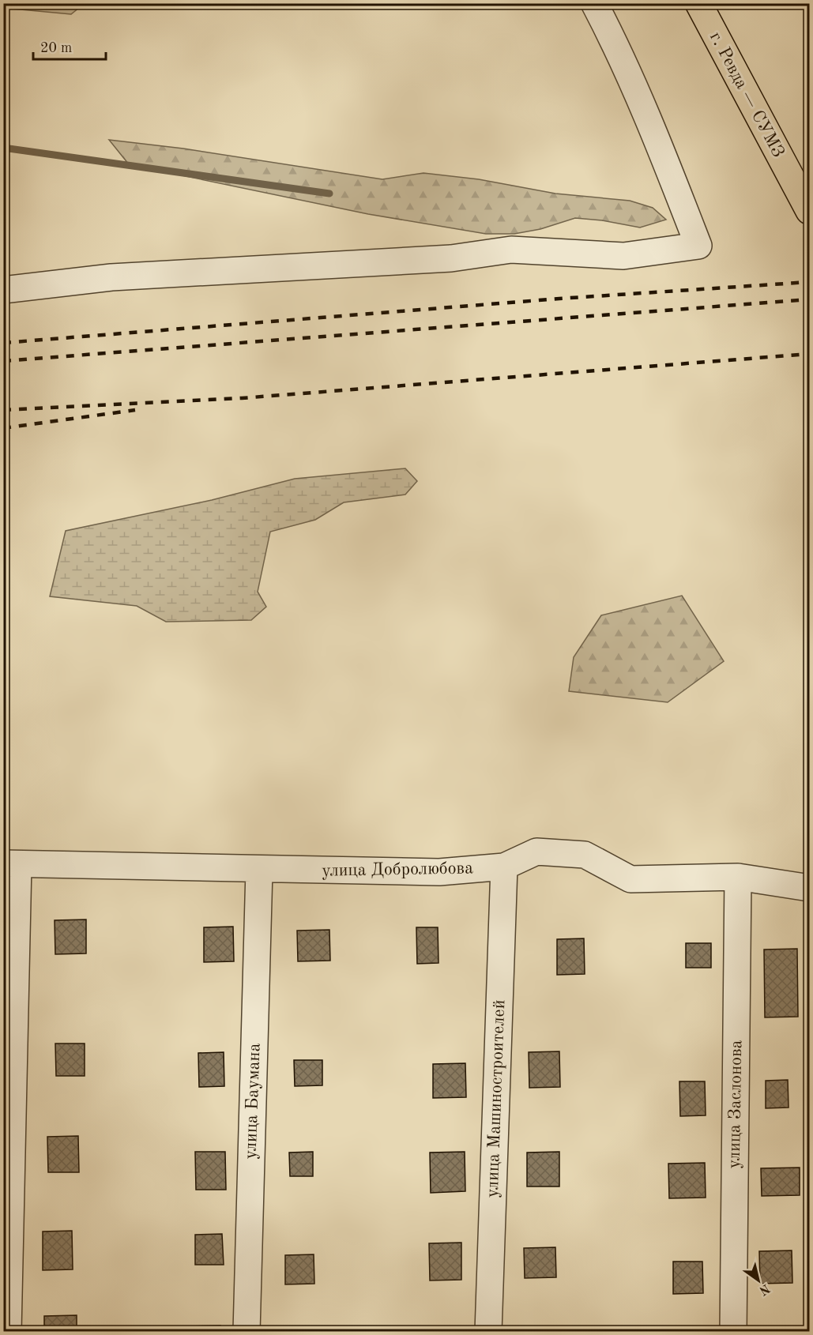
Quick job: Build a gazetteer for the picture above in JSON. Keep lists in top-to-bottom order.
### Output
{
  "streets": {
    "main road": ["г. Ревда — СУМЗ"],
    "street": [
      "улица Добролюбова",
      "улица Машиностроителей",
      "улица Баумана",
      "улица Заслонова"
    ]
  },
  "crossings": [
    ["улица Добролюбова", "улица Машиностроителей"],
    ["улица Добролюбова", "улица Баумана"],
    ["улица Добролюбова", "улица Заслонова"]
  ],
  "scale_bar": "20 m",
  "north": "bottom right"
}
